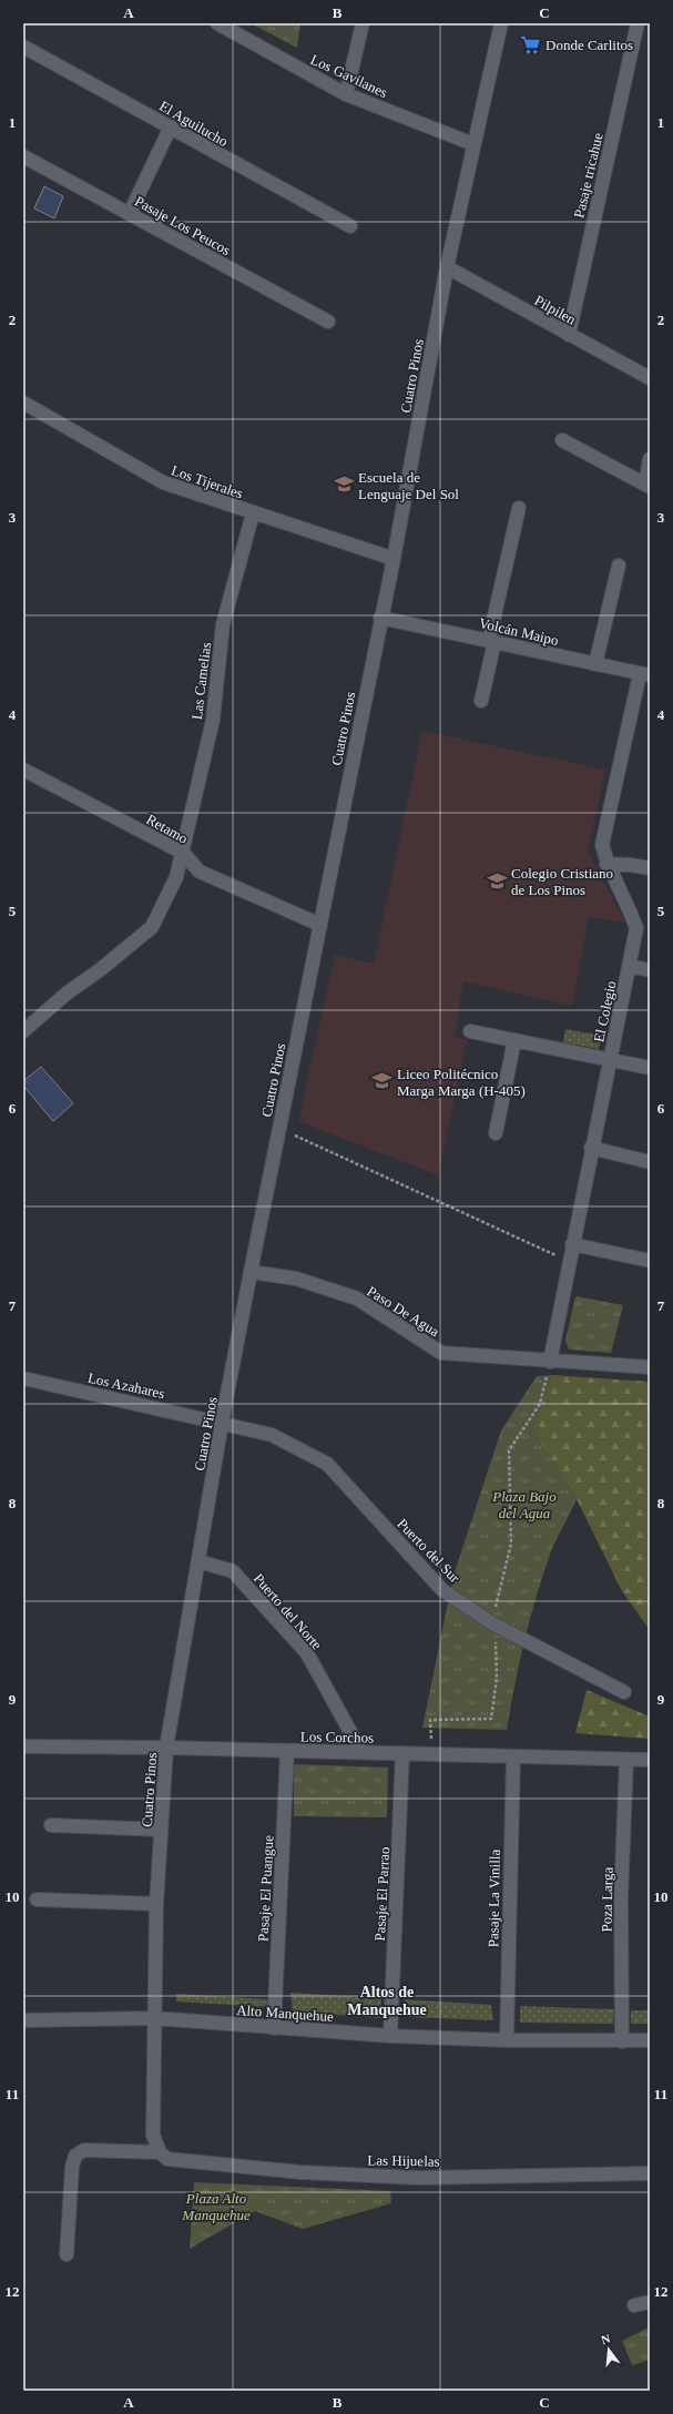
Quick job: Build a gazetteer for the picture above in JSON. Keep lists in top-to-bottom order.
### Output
{
  "streets": {
    "street": [
      "Los Gavilanes",
      "El Aguilucho",
      "Pasaje tricahue",
      "Pasaje Los Peucos",
      "Pilpilen",
      "Cuatro Pinos",
      "Los Tijerales",
      "Volcán Maipo",
      "Las Camelias",
      "Retamo",
      "El Colegio",
      "Paso De Agua",
      "Los Azahares",
      "Puerto del Sur",
      "Puerto del Norte",
      "Los Corchos",
      "Pasaje El Puangue",
      "Pasaje El Parrao",
      "Pasaje La Vinilla",
      "Poza Larga",
      "Alto Manquehue",
      "Las Hijuelas"
    ]
  },
  "crossings": [
    ["Los Gavilanes", "Cuatro Pinos"],
    ["Pasaje tricahue", "Pilpilen"],
    ["Pilpilen", "Cuatro Pinos"],
    ["Cuatro Pinos", "Los Tijerales"],
    ["Cuatro Pinos", "Volcán Maipo"],
    ["Cuatro Pinos", "Retamo"],
    ["Cuatro Pinos", "Paso De Agua"],
    ["Cuatro Pinos", "Los Azahares"],
    ["Cuatro Pinos", "Puerto del Sur"],
    ["Cuatro Pinos", "Puerto del Norte"],
    ["Cuatro Pinos", "Los Corchos"],
    ["Cuatro Pinos", "Alto Manquehue"],
    ["Cuatro Pinos", "Las Hijuelas"],
    ["Los Tijerales", "Las Camelias"],
    ["Volcán Maipo", "El Colegio"],
    ["Las Camelias", "Retamo"],
    ["El Colegio", "Paso De Agua"],
    ["Los Azahares", "Puerto del Sur"],
    ["Puerto del Norte", "Los Corchos"],
    ["Los Corchos", "Pasaje El Puangue"],
    ["Los Corchos", "Pasaje El Parrao"],
    ["Los Corchos", "Pasaje La Vinilla"],
    ["Los Corchos", "Poza Larga"],
    ["Pasaje El Puangue", "Alto Manquehue"],
    ["Pasaje El Parrao", "Alto Manquehue"],
    ["Pasaje La Vinilla", "Alto Manquehue"],
    ["Poza Larga", "Alto Manquehue"]
  ],
  "districts": ["Altos de Manquehue"],
  "parks": ["Plaza Bajo del Agua", "Plaza Alto Manquehue"],
  "places": {
    "supermarket": ["Donde Carlitos"],
    "school or university": ["Escuela de Lenguaje Del Sol", "Colegio Cristiano de Los Pinos", "Liceo Politécnico Marga Marga (H-405)"]
  },
  "north": "top",
  "grid": {
    "columns": ["A", "B", "C"],
    "rows": [
      "1",
      "2",
      "3",
      "4",
      "5",
      "6",
      "7",
      "8",
      "9",
      "10",
      "11",
      "12"
    ]
  }
}
